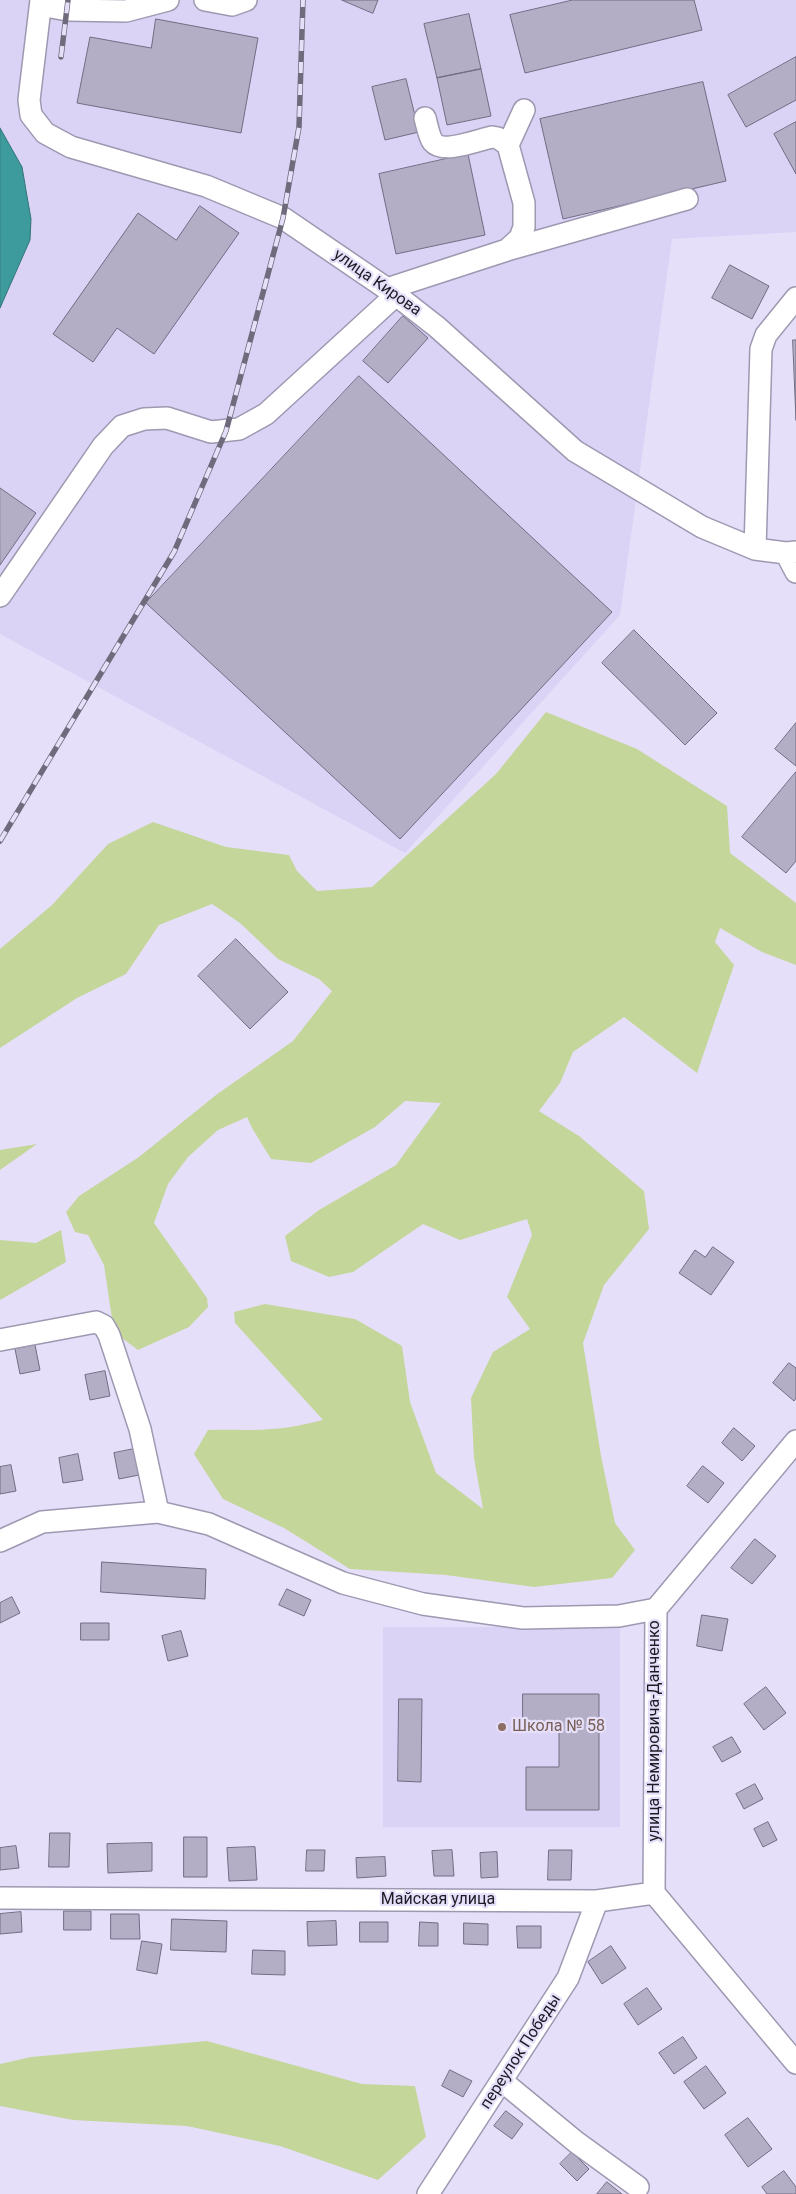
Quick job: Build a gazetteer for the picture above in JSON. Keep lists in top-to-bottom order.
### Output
{
  "streets": {
    "street": [
      "улица Кирова",
      "улица Немировича-Данченко",
      "Майская улица",
      "переулок Победы"
    ]
  },
  "crossings": [
    ["улица Немировича-Данченко", "Майская улица"],
    ["Майская улица", "переулок Победы"]
  ],
  "places": ["Школа № 58"]
}
